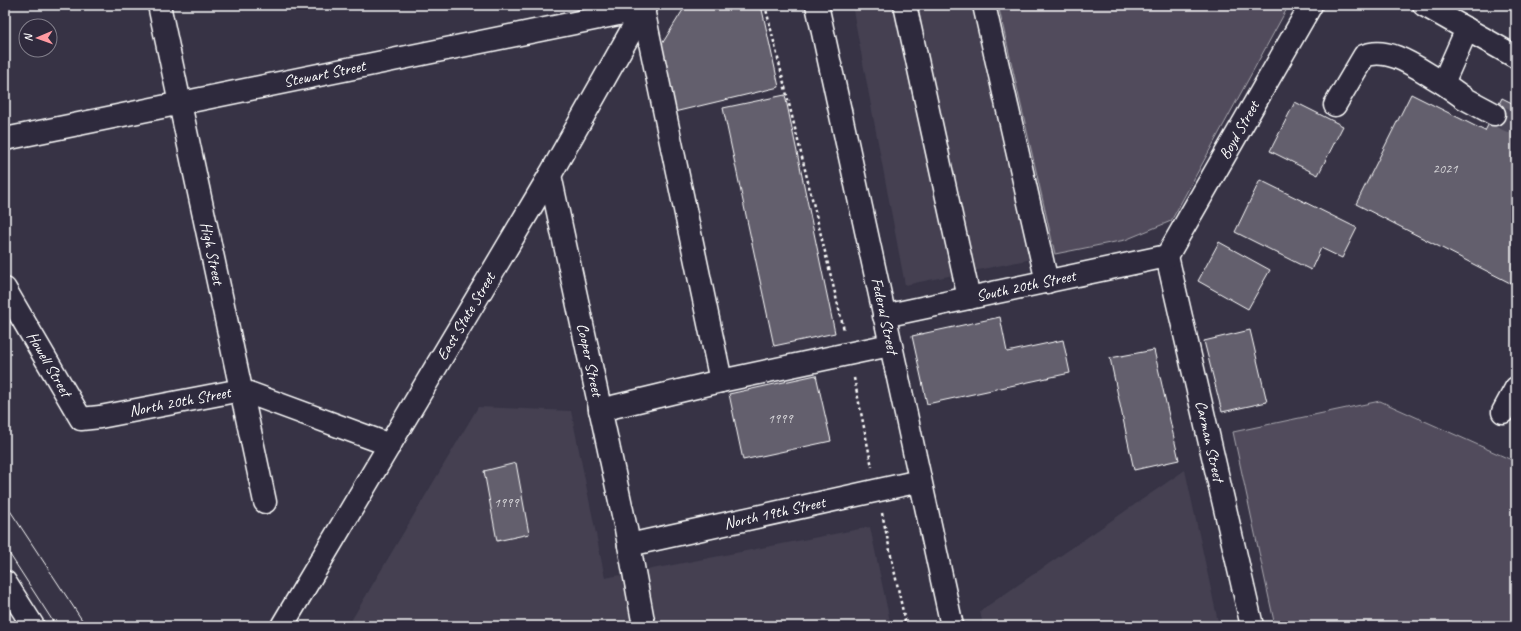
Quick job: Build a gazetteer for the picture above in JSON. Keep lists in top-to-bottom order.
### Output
{
  "streets": {
    "street": [
      "Stewart Street",
      "Boyd Street",
      "High Street",
      "South 20th Street",
      "Federal Street",
      "East State Street",
      "Cooper Street",
      "Howell Street",
      "North 20th Street",
      "Carman Street",
      "North 19th Street"
    ]
  },
  "crossings": [
    ["Stewart Street", "High Street"],
    ["Stewart Street", "East State Street"],
    ["Boyd Street", "South 20th Street"],
    ["Boyd Street", "Carman Street"],
    ["High Street", "North 20th Street"],
    ["South 20th Street", "Federal Street"],
    ["South 20th Street", "Carman Street"],
    ["Federal Street", "North 19th Street"],
    ["East State Street", "Cooper Street"],
    ["East State Street", "North 20th Street"],
    ["Cooper Street", "North 19th Street"],
    ["Howell Street", "North 20th Street"]
  ],
  "house_numbers": ["2021", "1999", "1999"],
  "north": "left"
}
